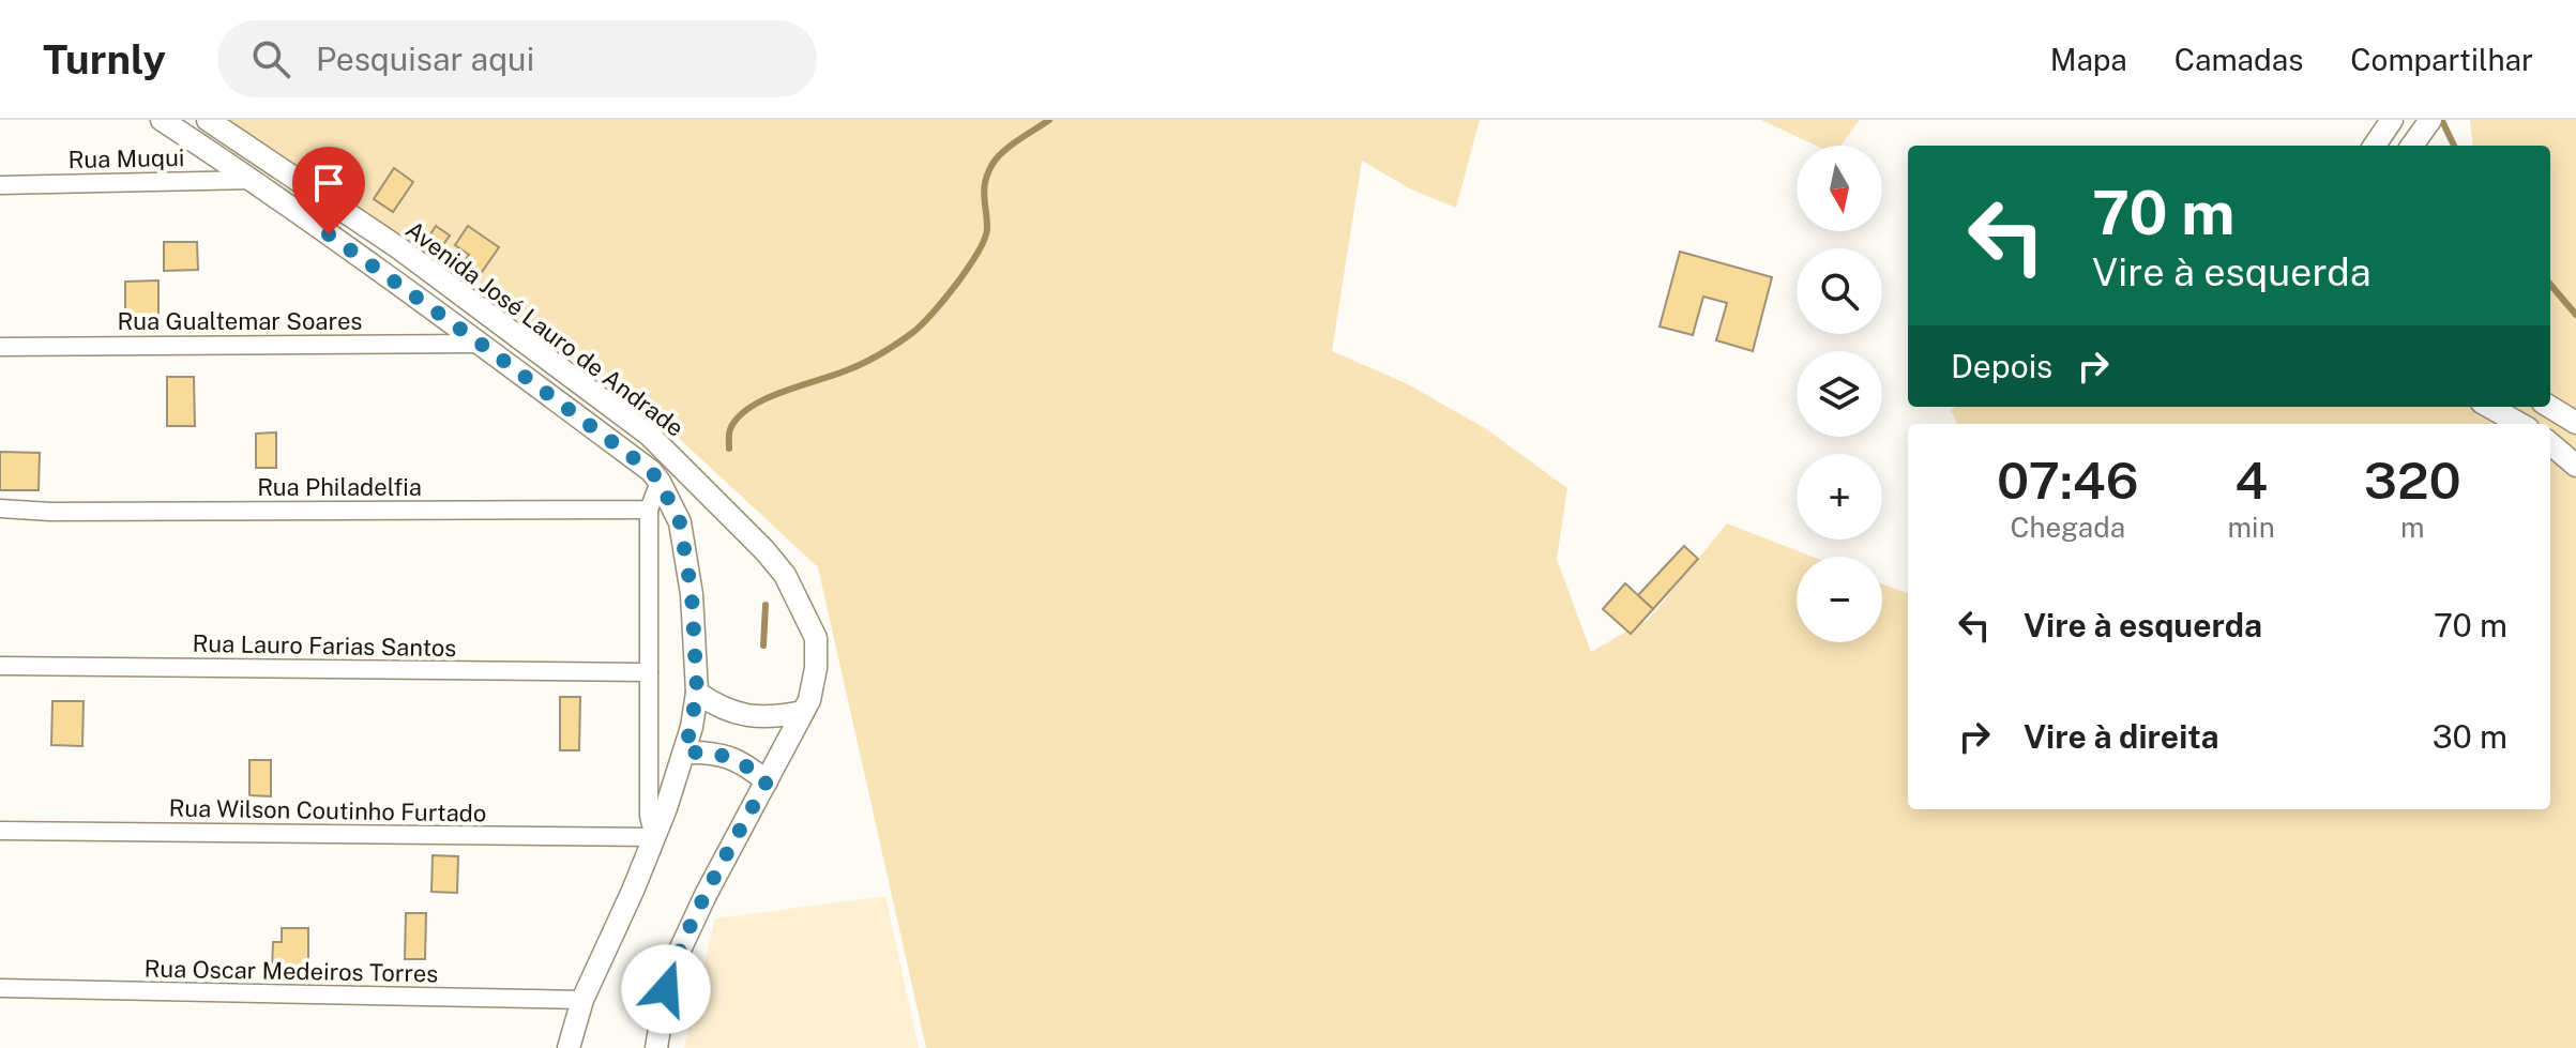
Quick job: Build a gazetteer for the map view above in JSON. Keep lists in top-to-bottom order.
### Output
{
  "streets": {
    "street": [
      "Rua Muqui",
      "Rua Gualtemar Soares",
      "Avenida José Lauro de Andrade",
      "Rua Philadelfia",
      "Rua Lauro Farias Santos",
      "Rua Wilson Coutinho Furtado",
      "Rua Oscar Medeiros Torres"
    ]
  },
  "north": "bottom",
  "page": {
    "header": "Turnly",
    "search": "Pesquisar aqui",
    "nav": ["Mapa", "Camadas", "Compartilhar"],
    "map_buttons": ["+", "−"],
    "turn": ["70 m", "Vire à esquerda"],
    "then": "Depois",
    "eta": [
      "07:46",
      "Chegada",
      "4",
      "min",
      "320",
      "m"
    ],
    "list": [
      {
        "name": "Vire à esquerda",
        "value": "70 m"
      },
      {
        "name": "Vire à direita",
        "value": "30 m"
      }
    ]
  }
}
